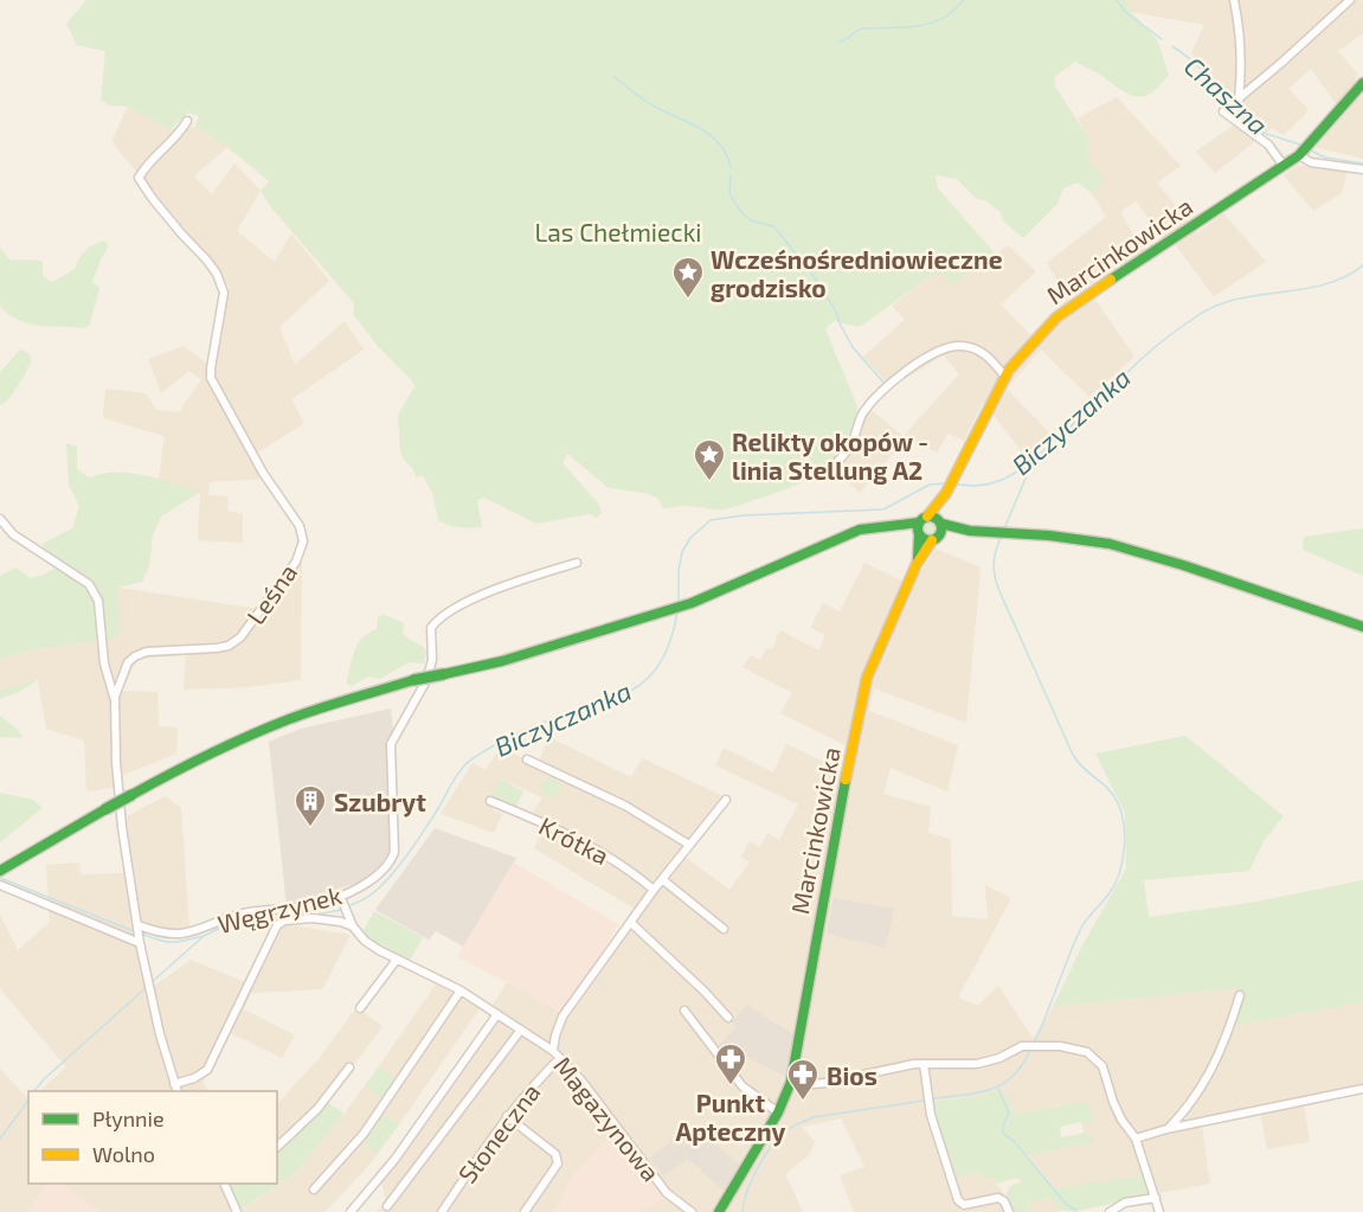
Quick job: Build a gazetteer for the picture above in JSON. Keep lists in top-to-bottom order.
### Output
{
  "streets": {
    "main road": ["Marcinkowicka"],
    "street": [
      "Leśna",
      "Krótka",
      "Węgrzynek",
      "Magazynowa",
      "Słoneczna"
    ]
  },
  "crossings": [
    ["Leśna", "Węgrzynek"],
    ["Leśna", "Magazynowa"],
    ["Węgrzynek", "Magazynowa"],
    ["Magazynowa", "Słoneczna"]
  ],
  "water": ["Chaszna", "Biczyczanka"],
  "parks": ["Las Chełmiecki"],
  "places": {
    "place": ["Wcześnośredniowieczne grodzisko", "Relikty okopów - linia Stellung A2"],
    "building": ["Szubryt"],
    "pharmacy": ["Punkt Apteczny", "Bios"]
  },
  "legend": ["Płynnie", "Wolno"]
}
